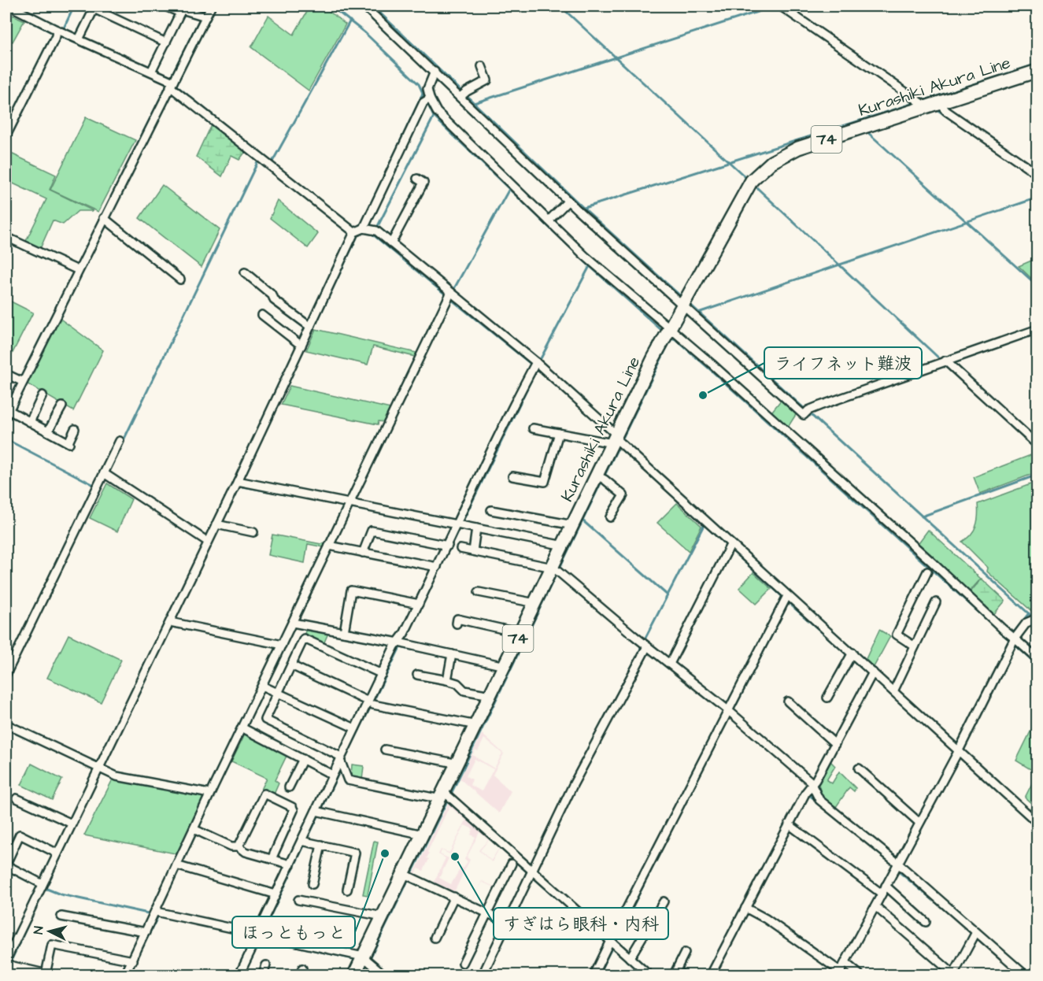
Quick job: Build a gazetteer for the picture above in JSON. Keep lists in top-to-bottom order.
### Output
{
  "streets": {
    "main road": ["Kurashiki Akura Line", "74"]
  },
  "places": ["ライフネット難波", "ほっともっと", "すぎはら眼科・内科"],
  "north": "left"
}
